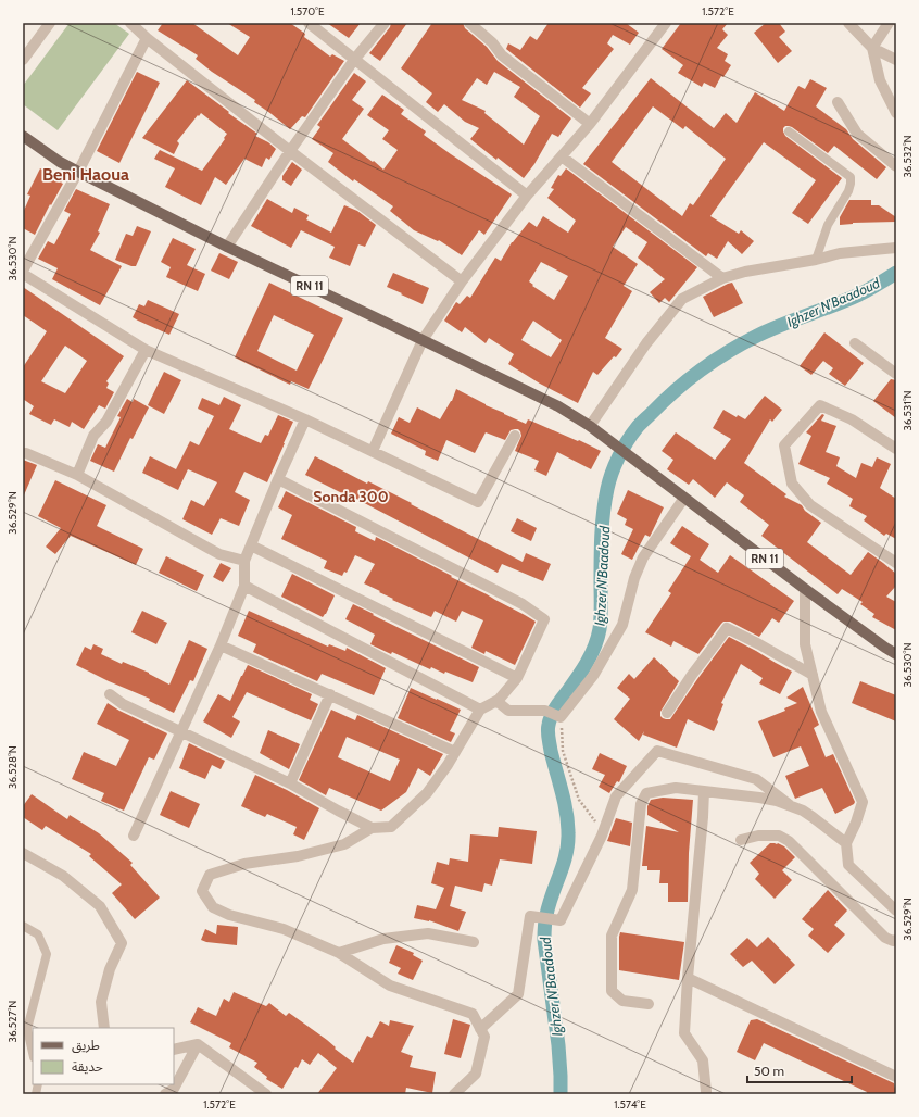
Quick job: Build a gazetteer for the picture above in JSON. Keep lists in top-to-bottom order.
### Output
{
  "streets": {
    "main road": ["RN 11"]
  },
  "districts": ["Beni Haoua", "Sonda 300"],
  "water": ["Ighzer N'Baadoud"],
  "legend": ["طريق", "حديقة"],
  "scale_bar": "50 m",
  "coordinates": [
    "1.570°E",
    "1.572°E",
    "36.532°N",
    "36.530°N",
    "36.531°N",
    "36.529°N",
    "36.528°N",
    "36.527°N",
    "1.574°E"
  ]
}
